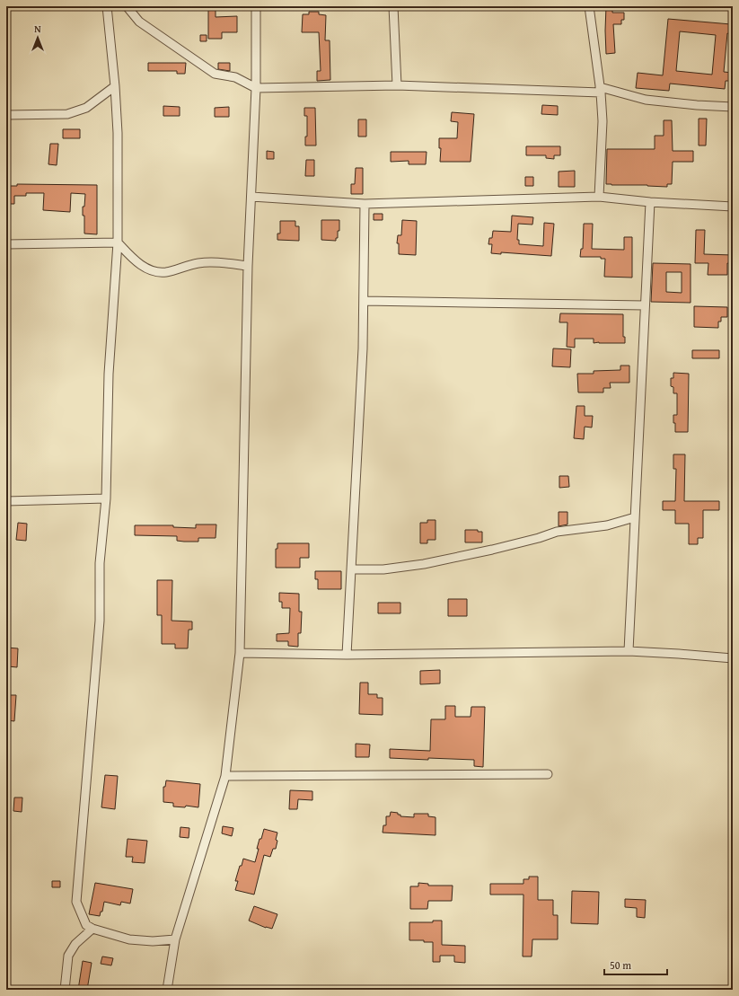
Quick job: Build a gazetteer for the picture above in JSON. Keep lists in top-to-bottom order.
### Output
{
  "scale_bar": "50 m",
  "north": "top"
}
